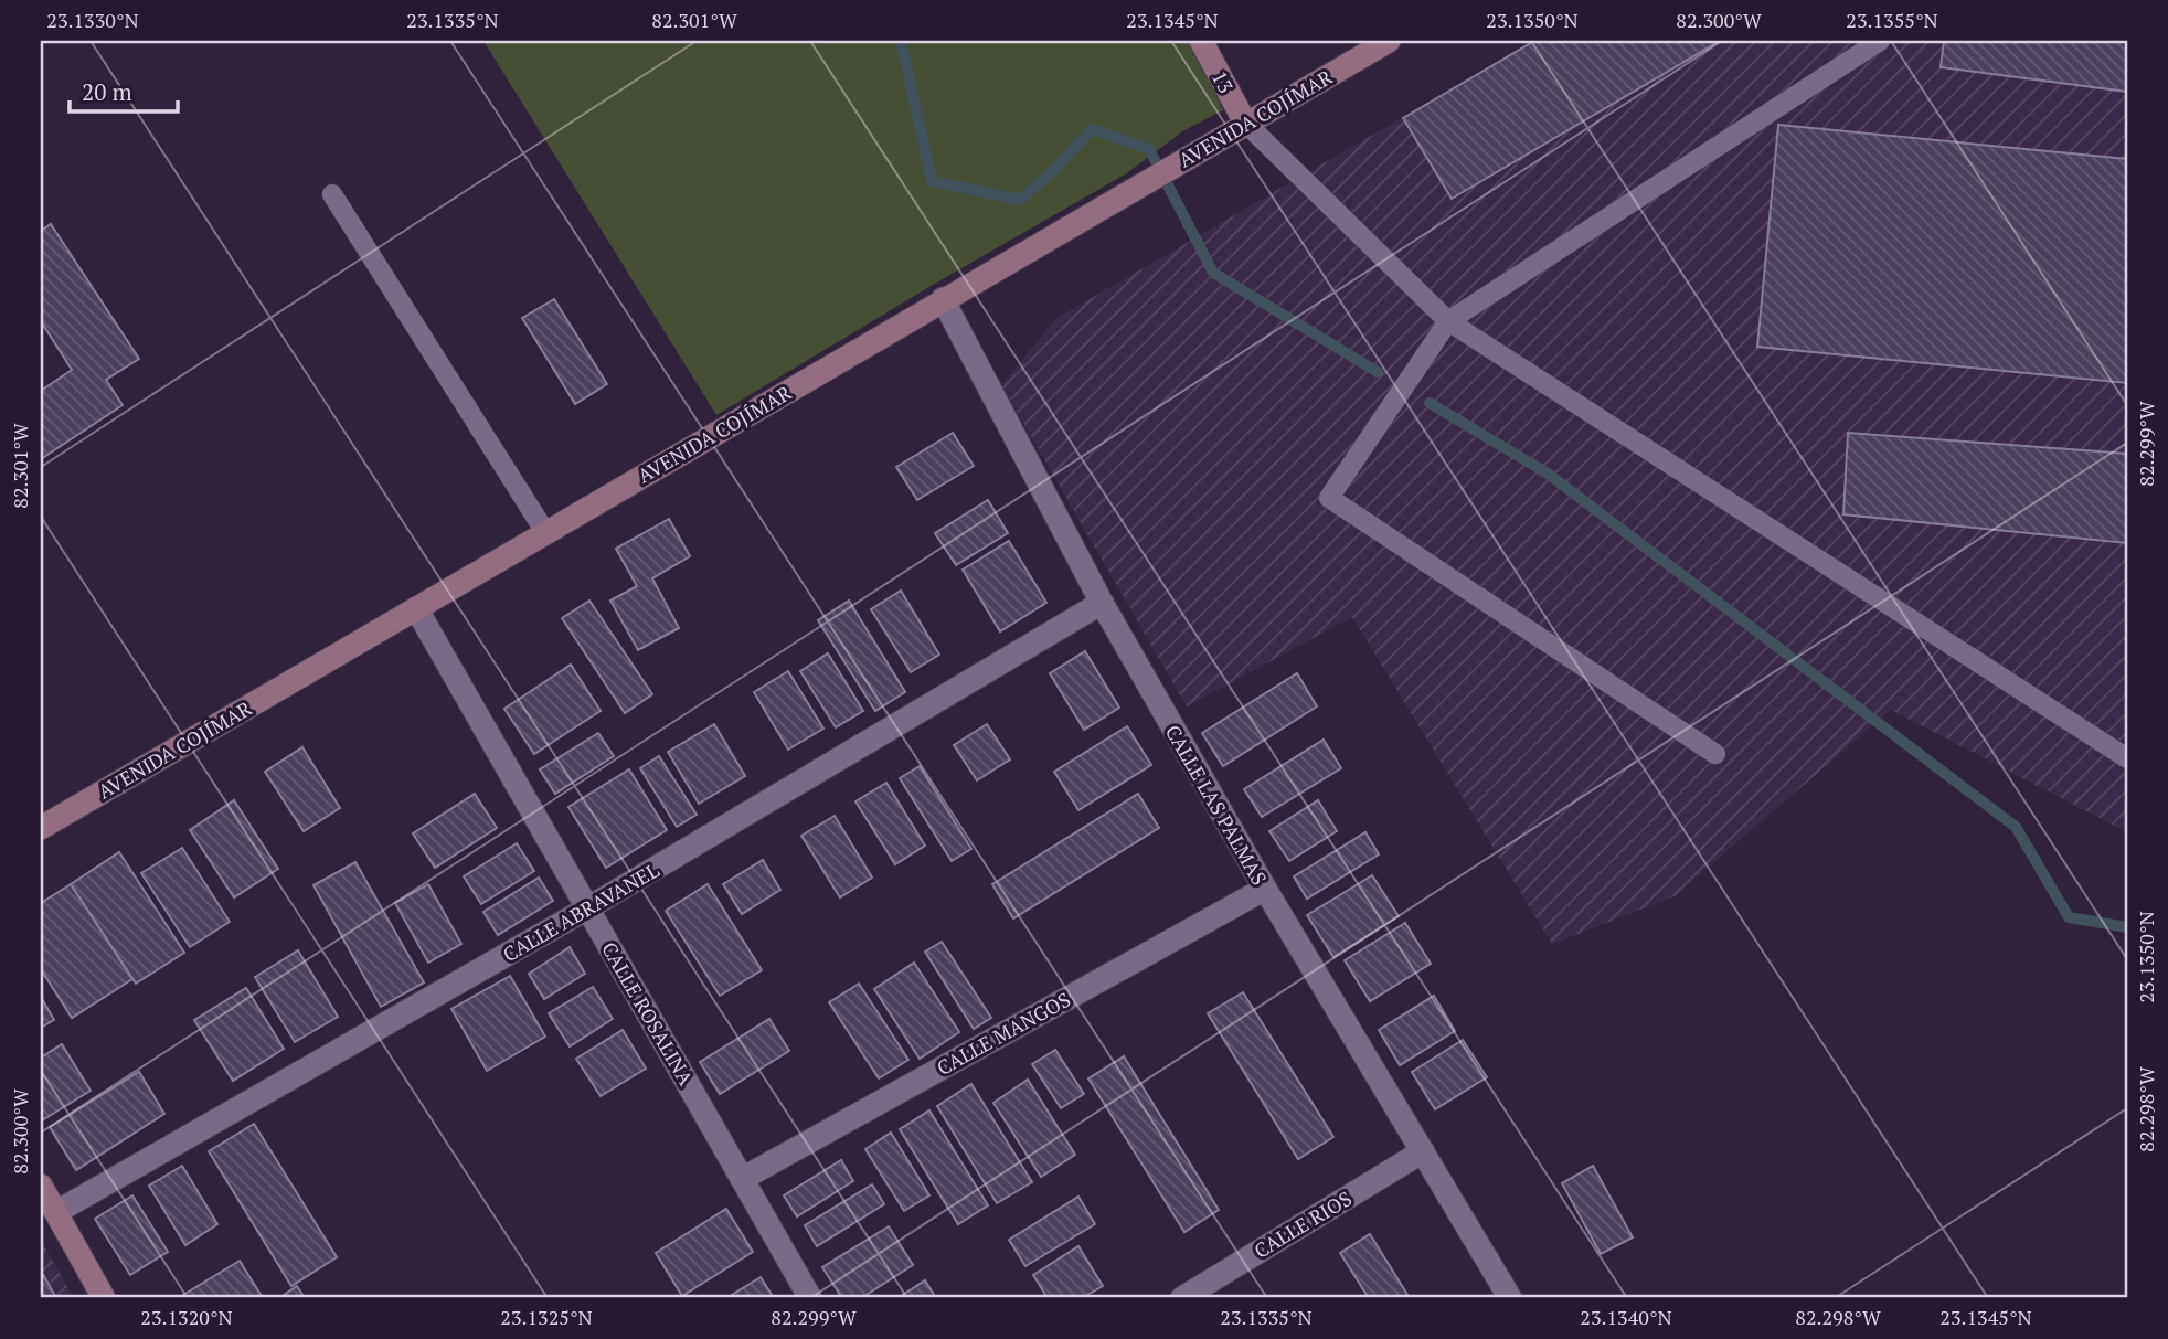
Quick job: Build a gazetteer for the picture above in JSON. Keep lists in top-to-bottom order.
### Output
{
  "streets": {
    "main road": ["13", "AVENIDA COJÍMAR"],
    "street": [
      "CALLE LAS PALMAS",
      "CALLE ABRAVANEL",
      "CALLE ROSALINA",
      "CALLE MANGOS",
      "CALLE RIOS"
    ]
  },
  "crossings": [
    ["13", "AVENIDA COJÍMAR"],
    ["AVENIDA COJÍMAR", "CALLE LAS PALMAS"],
    ["AVENIDA COJÍMAR", "CALLE ROSALINA"],
    ["CALLE LAS PALMAS", "CALLE ABRAVANEL"],
    ["CALLE LAS PALMAS", "CALLE MANGOS"],
    ["CALLE LAS PALMAS", "CALLE RIOS"],
    ["CALLE ABRAVANEL", "CALLE ROSALINA"],
    ["CALLE ROSALINA", "CALLE MANGOS"]
  ],
  "scale_bar": "20 m",
  "coordinates": [
    "23.1330°N",
    "23.1335°N",
    "82.301°W",
    "23.1345°N",
    "23.1350°N",
    "82.300°W",
    "23.1355°N",
    "82.299°W",
    "82.298°W",
    "23.1320°N",
    "23.1325°N",
    "23.1340°N"
  ]
}
